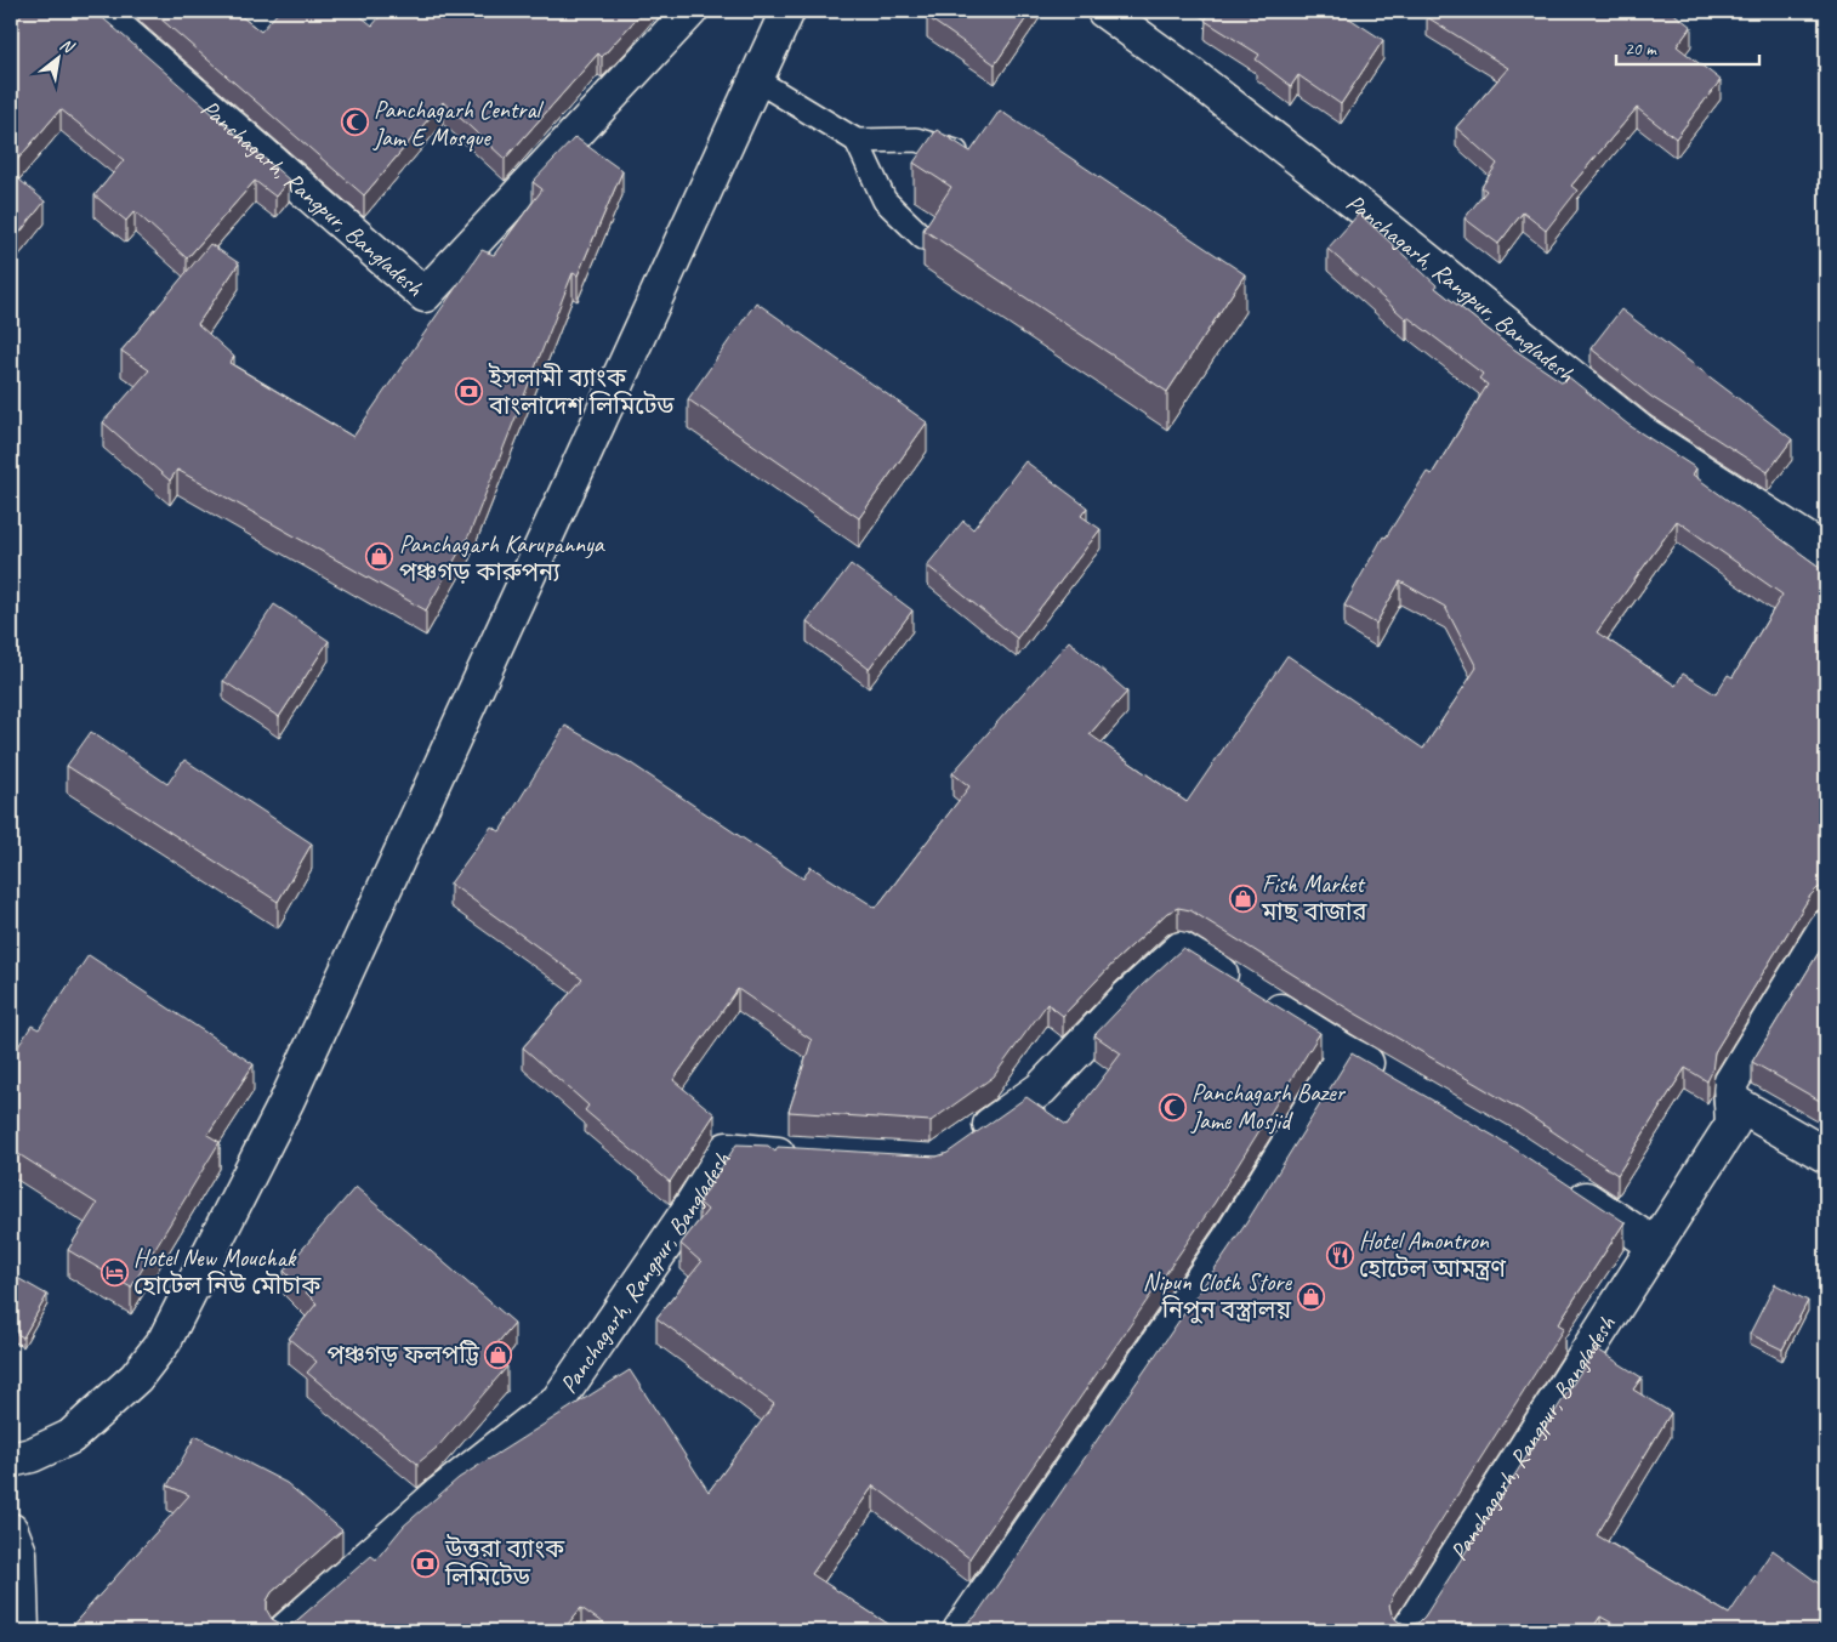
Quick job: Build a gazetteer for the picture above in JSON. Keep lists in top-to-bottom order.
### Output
{
  "streets": {
    "main road": ["Panchagarh, Rangpur, Bangladesh"]
  },
  "places": {
    "mosque": ["Panchagarh Central Jam E Mosque", "Panchagarh Bazer Jame Mosjid"],
    "bank": ["ইসলামী ব্যাংক বাংলাদেশ লিমিটেড", "উত্তরা ব্যাংক লিমিটেড"],
    "shop": [
      "Panchagarh Karupannya পঞ্চগড় কারুপন্য",
      "Fish Market মাছ বাজার",
      "Nipun Cloth Store নিপুন বস্ত্রালয়",
      "পঞ্চগড় ফলপট্টি"
    ],
    "restaurant": ["Hotel Amontron হোটেল আমন্ত্রণ"],
    "hotel": ["Hotel New Mouchak হোটেল নিউ মৌচাক"]
  },
  "scale_bar": "20 m",
  "north": "top right"
}
